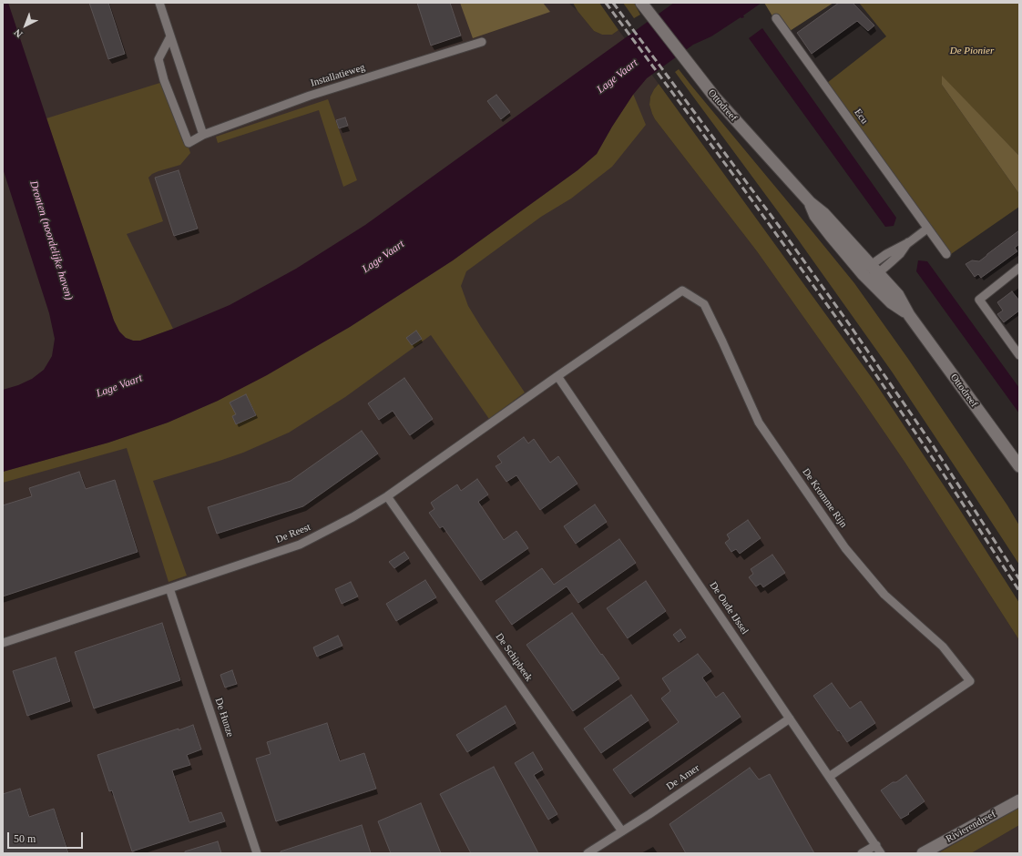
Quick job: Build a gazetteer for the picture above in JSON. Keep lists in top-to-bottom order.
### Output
{
  "streets": {
    "street": [
      "Installatieweg",
      "Ottodreef",
      "Ecu",
      "De Kromme Rijn",
      "De Reest",
      "De Oude IJssel",
      "De Schipbeek",
      "De Hunze",
      "De Amer",
      "Rivierendreef"
    ]
  },
  "crossings": [
    ["De Kromme Rijn", "De Reest"],
    ["De Kromme Rijn", "De Oude IJssel"],
    ["De Reest", "De Oude IJssel"],
    ["De Reest", "De Schipbeek"],
    ["De Reest", "De Hunze"],
    ["De Oude IJssel", "De Amer"],
    ["De Schipbeek", "De Amer"]
  ],
  "water": ["Lage Vaart", "Dronten (noordelijke haven)"],
  "parks": ["De Pionier"],
  "scale_bar": "50 m",
  "north": "bottom left"
}
